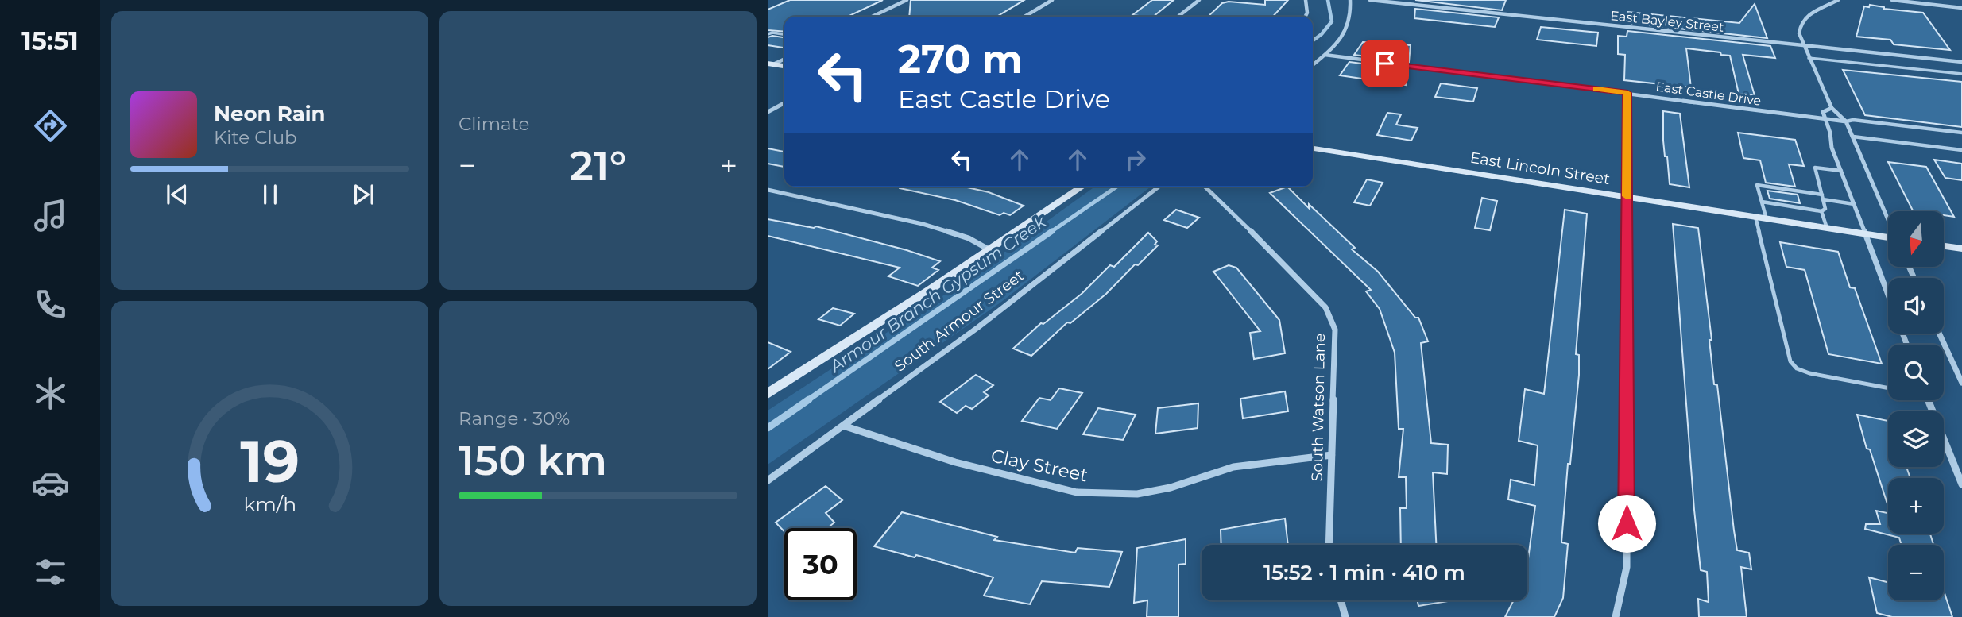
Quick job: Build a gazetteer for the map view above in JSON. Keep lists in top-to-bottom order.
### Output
{
  "streets": {
    "street": [
      "East Bayley Street",
      "East Castle Drive",
      "East Lincoln Street",
      "South Armour Street",
      "South Watson Lane",
      "Clay Street"
    ]
  },
  "crossings": [
    ["South Armour Street", "Clay Street"],
    ["South Watson Lane", "Clay Street"]
  ],
  "water": ["Armour Branch Gypsum Creek"],
  "north": "bottom",
  "page": {
    "tabs": "15:51",
    "tile": [
      "Climate",
      ["Range · 30%", "150 km"]
    ],
    "turn": ["270 m", "East Castle Drive"],
    "song": ["Neon Rain", "Kite Club"],
    "heat": ["−", "21°", "+"],
    "map_buttons": ["+", "−"],
    "limit": "30",
    "trip": "15:52 · 1 min · 410 m",
    "gauge": ["19", "km/h"]
  }
}
